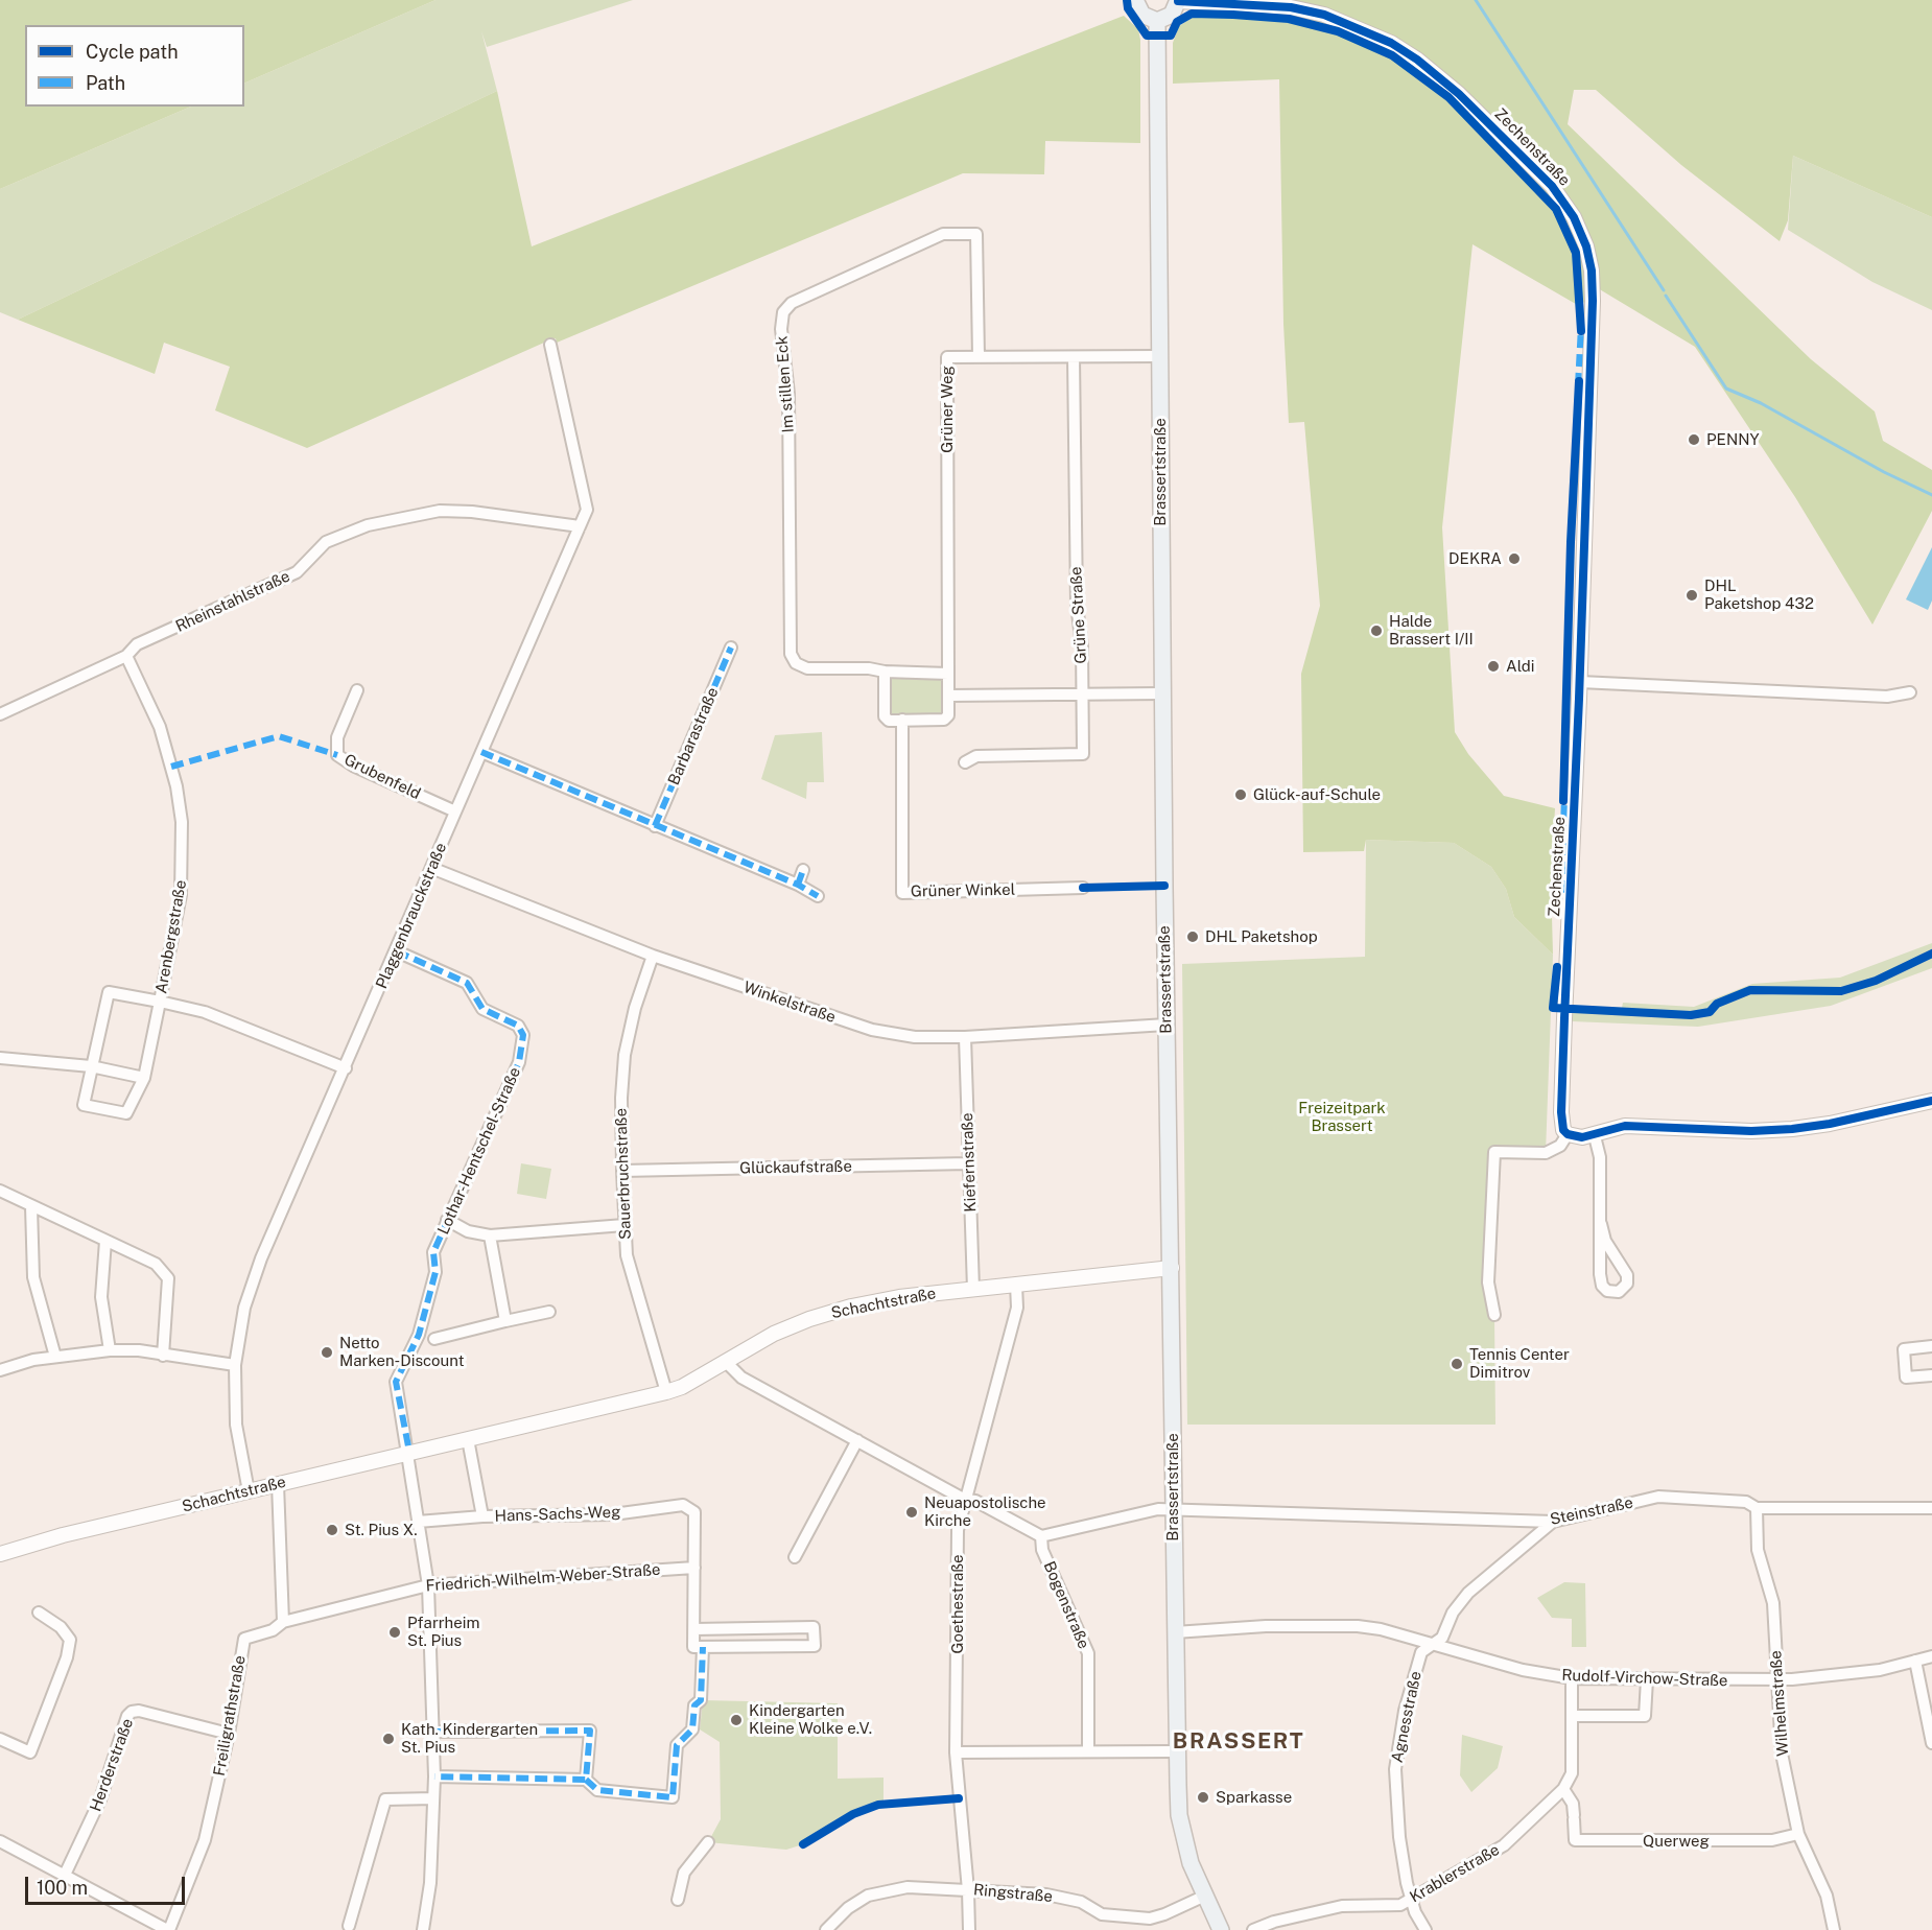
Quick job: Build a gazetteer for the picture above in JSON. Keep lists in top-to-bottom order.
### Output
{
  "streets": {
    "main road": ["Brassertstraße"],
    "street": [
      "Zechenstraße",
      "Im stillen Eck",
      "Grüner Weg",
      "Rheinstahlstraße",
      "Grüne Straße",
      "Barbarastraße",
      "Grubenfeld",
      "Grüner Winkel",
      "Plaggenbrauckstraße",
      "Arenbergstraße",
      "Winkelstraße",
      "Lothar-Hentschel-Straße",
      "Kiefernstraße",
      "Glückaufstraße",
      "Sauerbruchstraße",
      "Schachtstraße",
      "Steinstraße",
      "Hans-Sachs-Weg",
      "Friedrich-Wilhelm-Weber-Straße",
      "Goethestraße",
      "Bogenstraße",
      "Rudolf-Virchow-Straße",
      "Wilhelmstraße",
      "Freiligrathstraße",
      "Agnesstraße",
      "Herderstraße",
      "Querweg",
      "Krablerstraße",
      "Ringstraße"
    ]
  },
  "crossings": [
    ["Im stillen Eck", "Grüner Weg"],
    ["Grüner Weg", "Brassertstraße"],
    ["Grüner Weg", "Grüne Straße"],
    ["Grüner Weg", "Grüner Winkel"],
    ["Brassertstraße", "Winkelstraße"],
    ["Brassertstraße", "Schachtstraße"],
    ["Brassertstraße", "Steinstraße"],
    ["Brassertstraße", "Rudolf-Virchow-Straße"],
    ["Brassertstraße", "Ringstraße"],
    ["Rheinstahlstraße", "Plaggenbrauckstraße"],
    ["Rheinstahlstraße", "Arenbergstraße"],
    ["Grubenfeld", "Plaggenbrauckstraße"],
    ["Plaggenbrauckstraße", "Arenbergstraße"],
    ["Plaggenbrauckstraße", "Winkelstraße"],
    ["Plaggenbrauckstraße", "Lothar-Hentschel-Straße"],
    ["Plaggenbrauckstraße", "Schachtstraße"],
    ["Winkelstraße", "Kiefernstraße"],
    ["Winkelstraße", "Sauerbruchstraße"],
    ["Lothar-Hentschel-Straße", "Schachtstraße"],
    ["Lothar-Hentschel-Straße", "Hans-Sachs-Weg"],
    ["Lothar-Hentschel-Straße", "Friedrich-Wilhelm-Weber-Straße"],
    ["Kiefernstraße", "Glückaufstraße"],
    ["Kiefernstraße", "Schachtstraße"],
    ["Glückaufstraße", "Sauerbruchstraße"],
    ["Sauerbruchstraße", "Schachtstraße"],
    ["Schachtstraße", "Goethestraße"],
    ["Steinstraße", "Wilhelmstraße"],
    ["Steinstraße", "Agnesstraße"],
    ["Hans-Sachs-Weg", "Friedrich-Wilhelm-Weber-Straße"],
    ["Friedrich-Wilhelm-Weber-Straße", "Freiligrathstraße"],
    ["Goethestraße", "Ringstraße"],
    ["Rudolf-Virchow-Straße", "Wilhelmstraße"],
    ["Rudolf-Virchow-Straße", "Agnesstraße"],
    ["Wilhelmstraße", "Querweg"],
    ["Freiligrathstraße", "Herderstraße"],
    ["Agnesstraße", "Krablerstraße"],
    ["Querweg", "Krablerstraße"]
  ],
  "districts": ["BRASSERT"],
  "parks": ["Freizeitpark Brassert"],
  "places": [
    "PENNY",
    "DEKRA",
    "DHL Paketshop 432",
    "Halde Brassert I/II",
    "Aldi",
    "Glück-auf-Schule",
    "DHL Paketshop",
    "Netto Marken-Discount",
    "Tennis Center Dimitrov",
    "Neuapostolische Kirche",
    "St. Pius X.",
    "Pfarrheim St. Pius",
    "Kindergarten Kleine Wolke e.V.",
    "Kath. Kindergarten St. Pius",
    "Sparkasse"
  ],
  "legend": ["Cycle path", "Path"],
  "scale_bar": "100 m"
}
